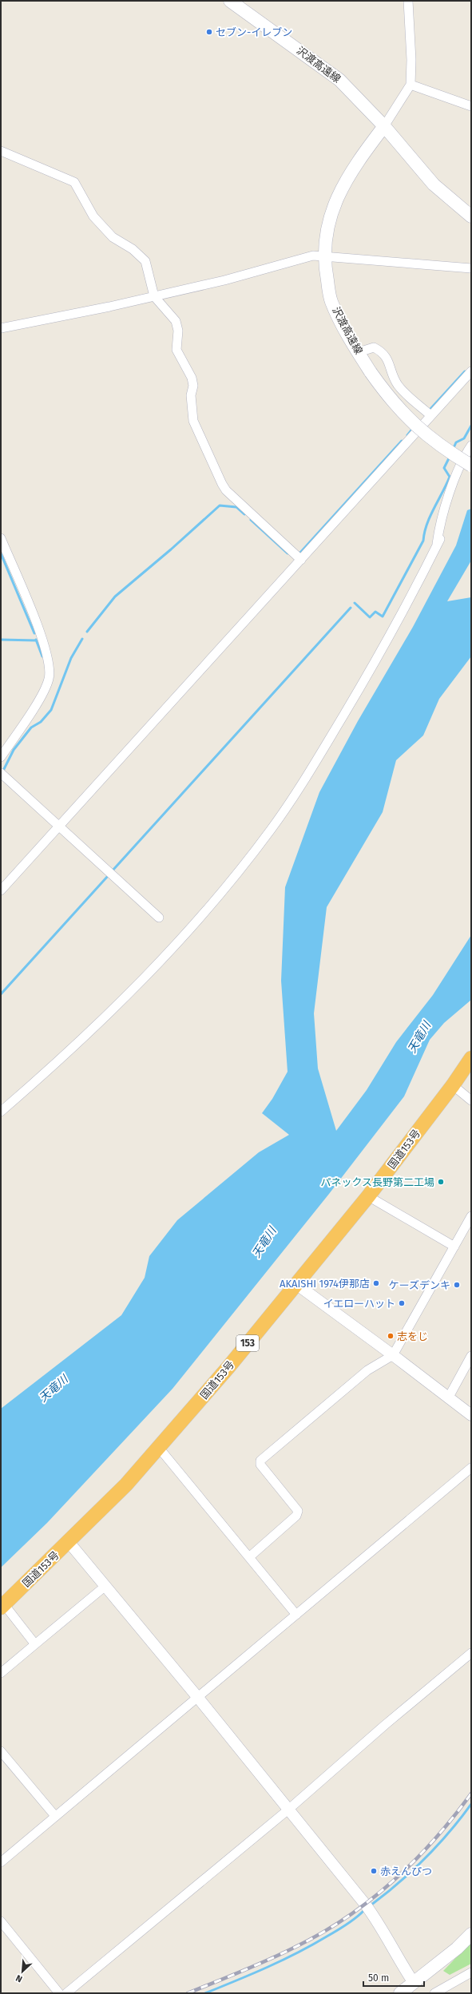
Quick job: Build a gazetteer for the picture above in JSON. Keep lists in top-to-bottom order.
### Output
{
  "streets": {
    "highway": ["国道153号", "153"],
    "main road": ["沢渡高遠線"]
  },
  "water": ["天竜川"],
  "places": [
    "セブン-イレブン",
    "パネックス長野第二工場",
    "AKAISHI 1974伊那店",
    "ケーズデンキ",
    "イエローハット",
    "志をじ",
    "赤えんぴつ"
  ],
  "scale_bar": "50 m",
  "north": "bottom left"
}
